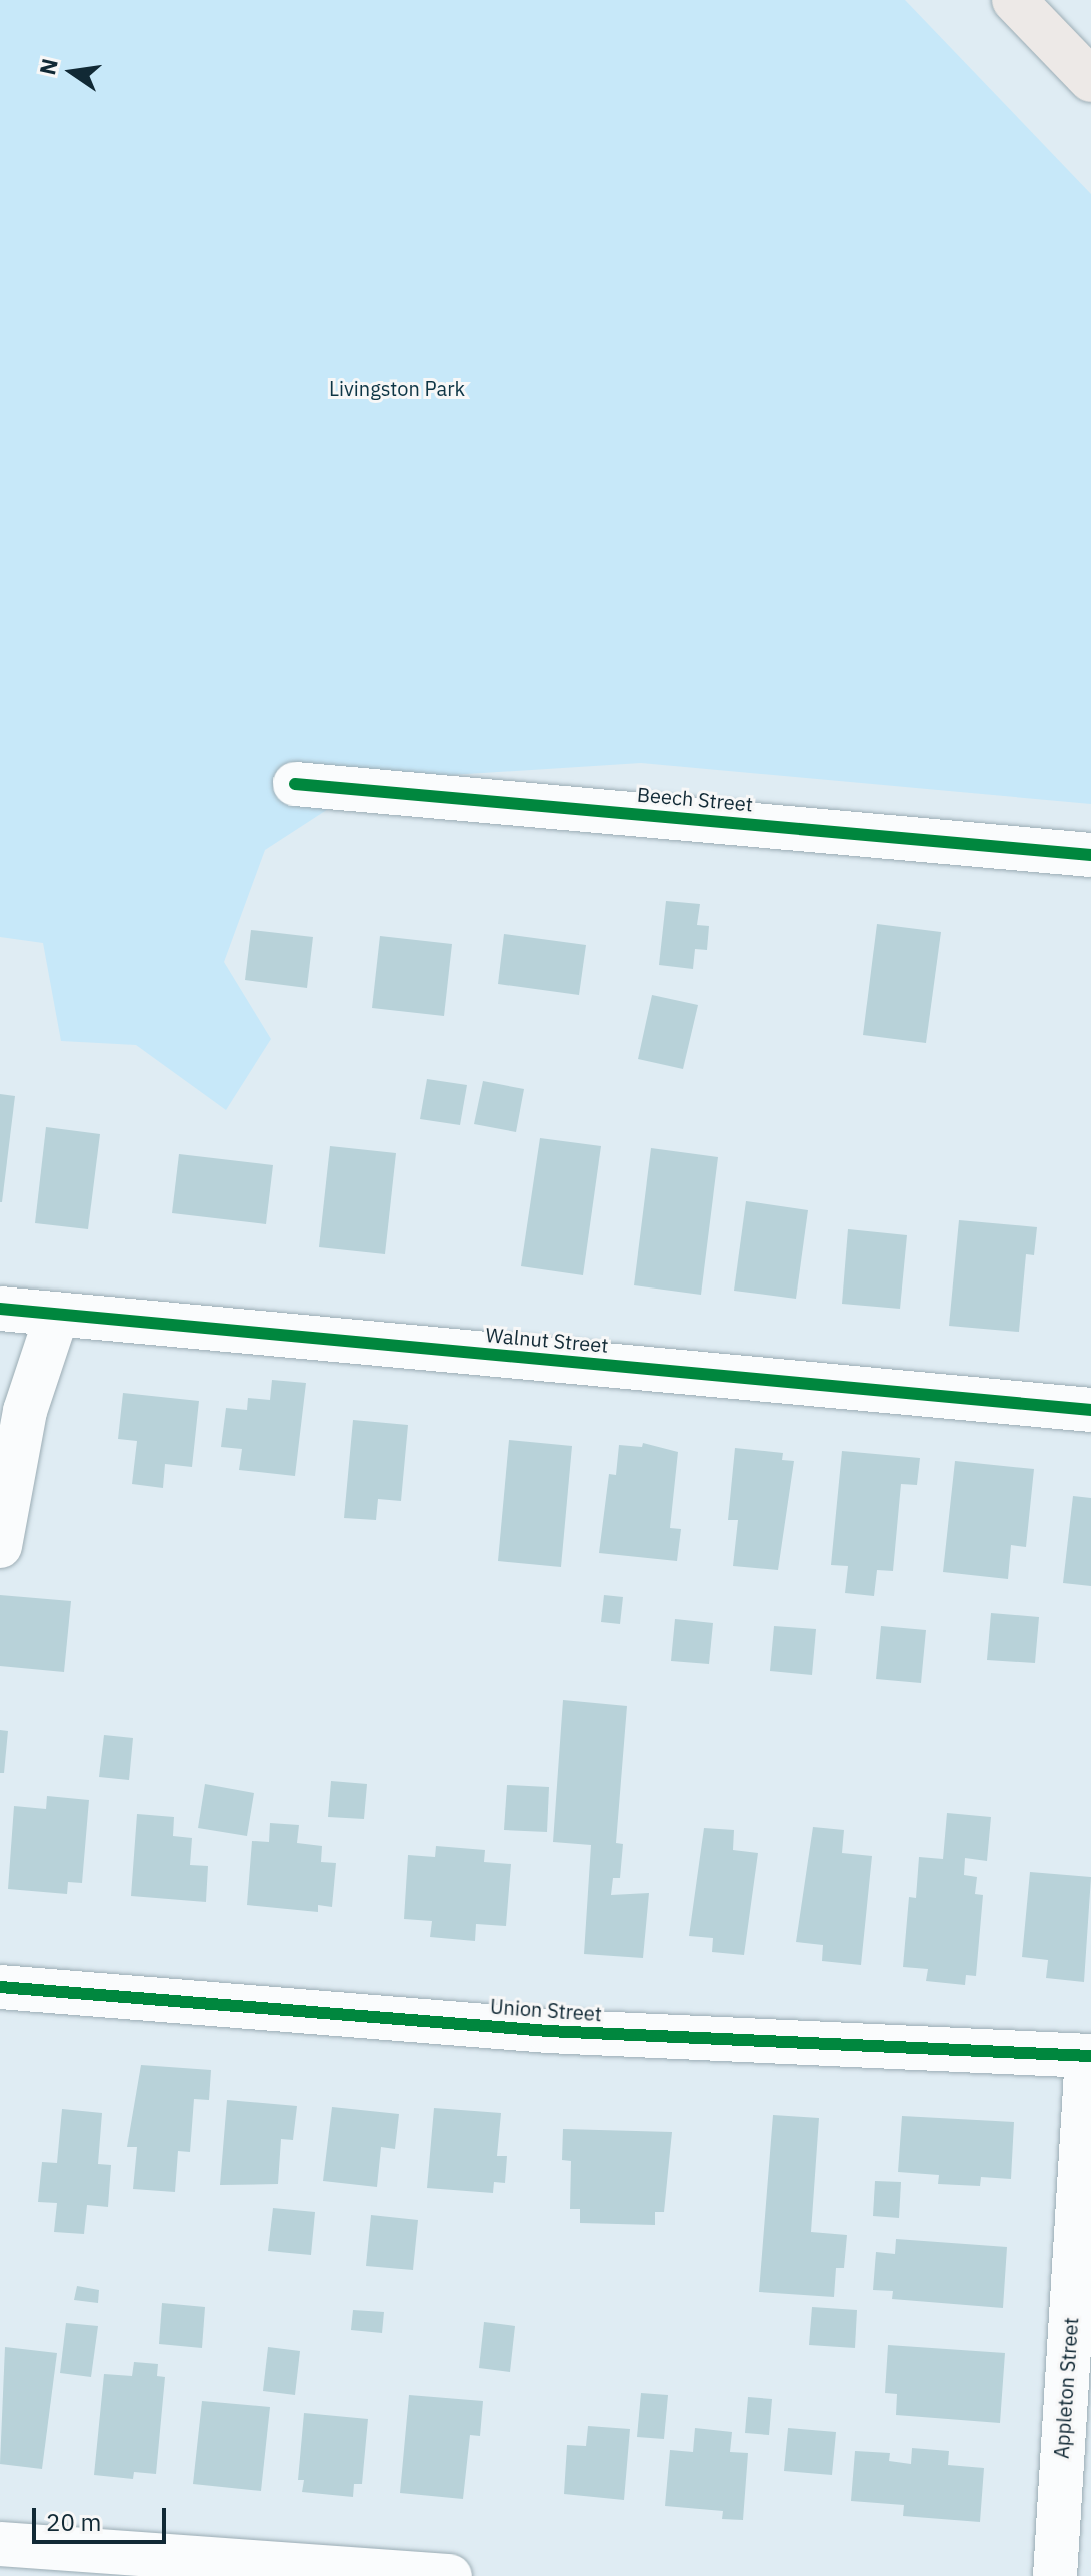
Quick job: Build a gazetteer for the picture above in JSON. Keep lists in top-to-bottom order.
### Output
{
  "streets": {
    "street": [
      "Beech Street",
      "Walnut Street",
      "Union Street",
      "Appleton Street"
    ]
  },
  "crossings": [
    ["Union Street", "Appleton Street"]
  ],
  "parks": ["Livingston Park"],
  "scale_bar": "20 m",
  "north": "left"
}
